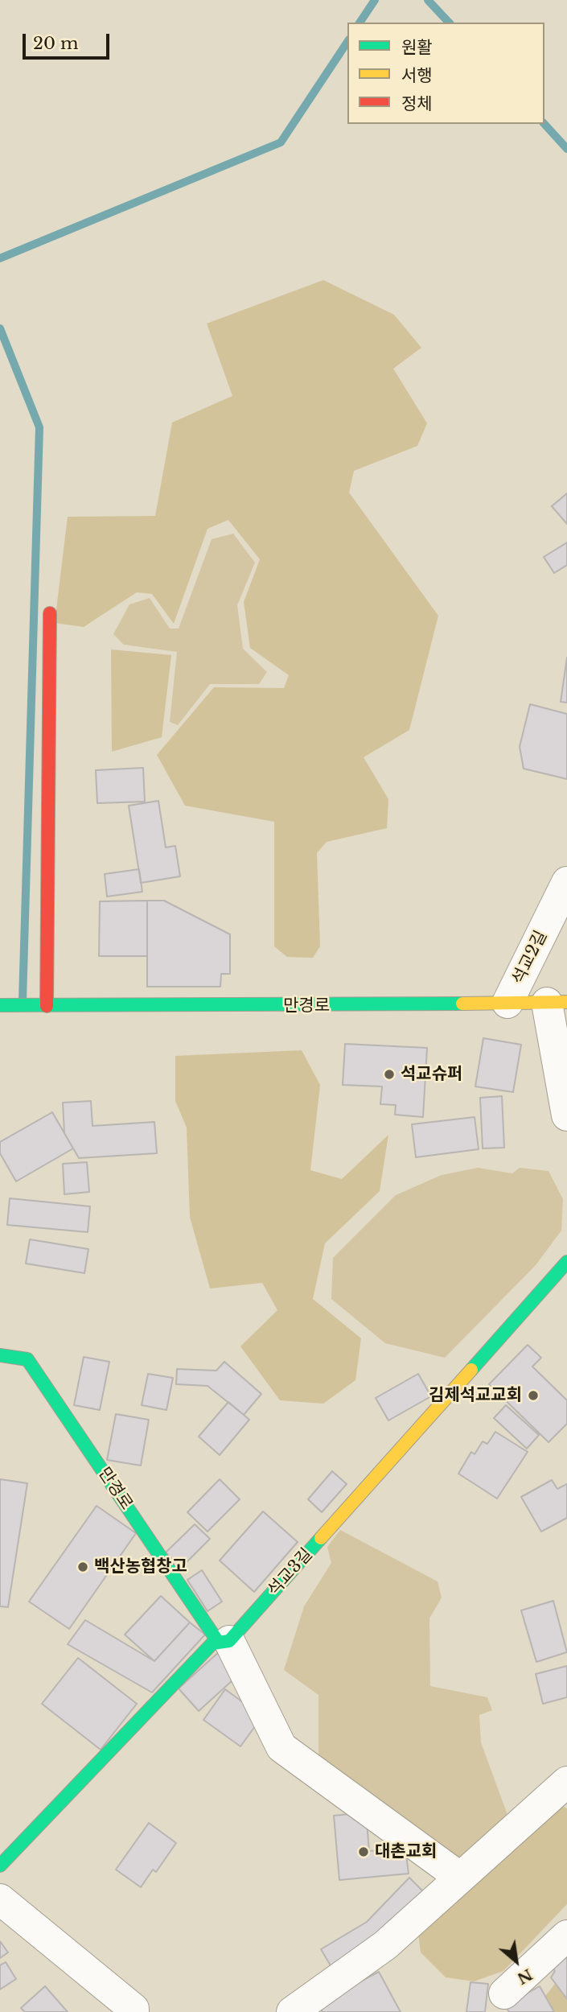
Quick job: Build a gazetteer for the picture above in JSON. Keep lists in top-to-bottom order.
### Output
{
  "streets": {
    "street": ["석교2길", "만경로", "석교3길"]
  },
  "crossings": [
    ["석교2길", "만경로"],
    ["만경로", "석교3길"]
  ],
  "places": [
    "석교슈퍼",
    "김제석교교회",
    "백산농협창고",
    "대촌교회"
  ],
  "legend": ["원활", "서행", "정체"],
  "scale_bar": "20 m",
  "north": "bottom right"
}
